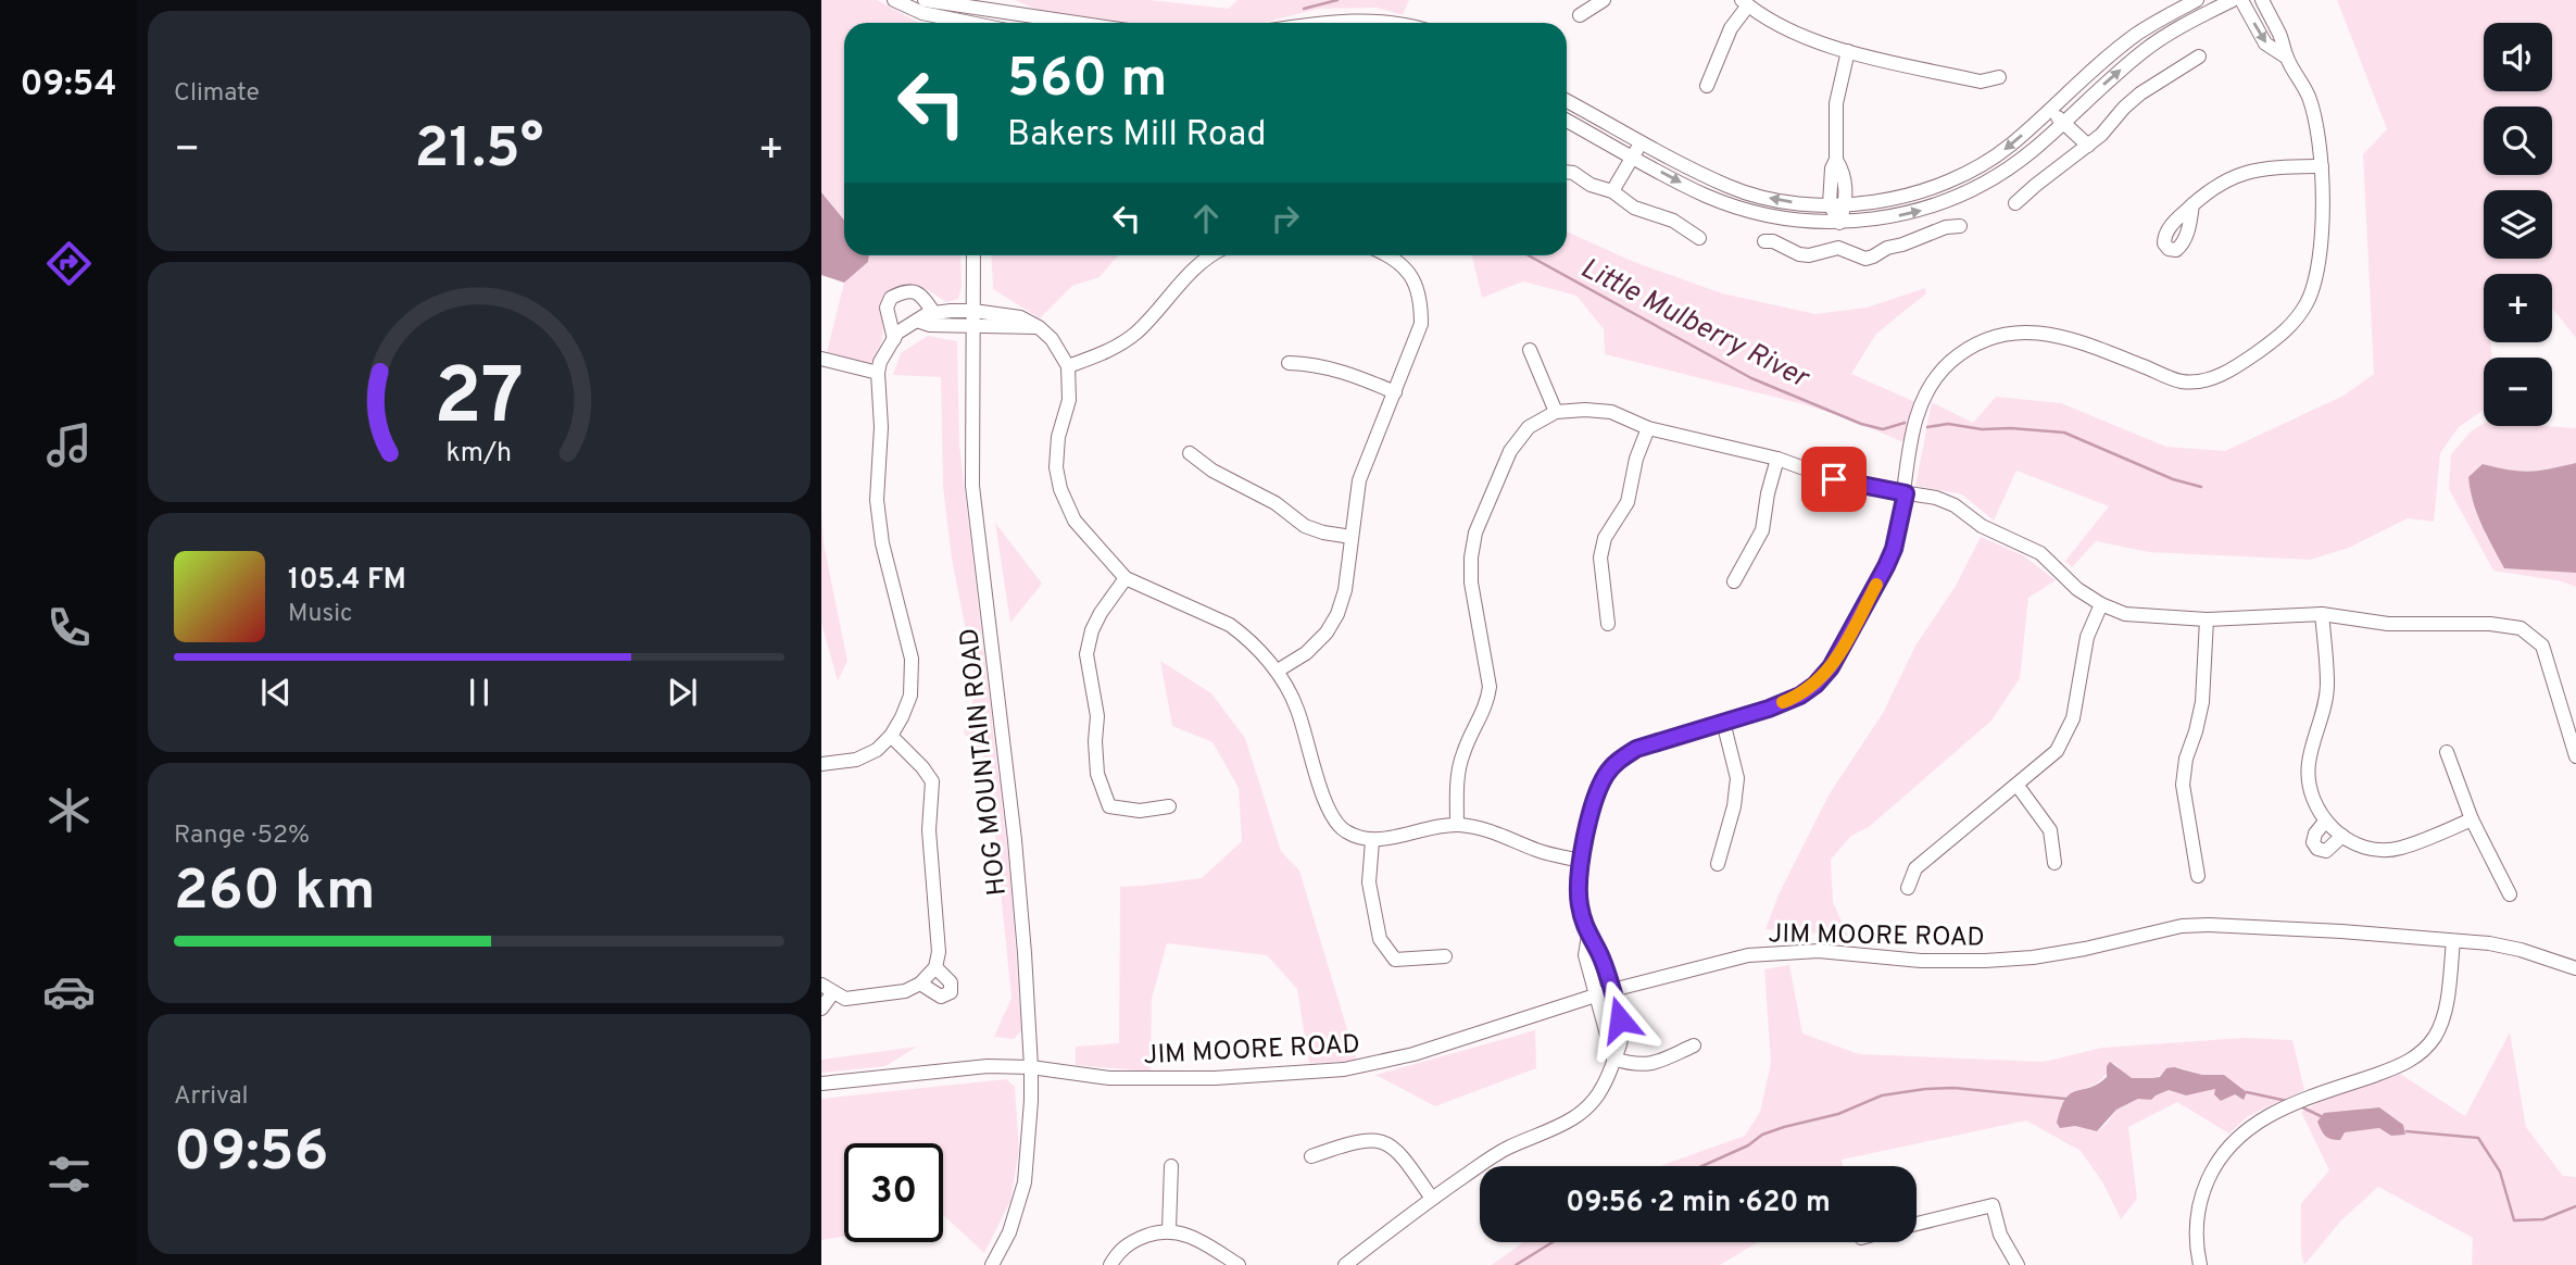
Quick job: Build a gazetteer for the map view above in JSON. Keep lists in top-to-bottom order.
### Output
{
  "streets": {
    "street": ["HOG MOUNTAIN ROAD", "JIM MOORE ROAD"]
  },
  "crossings": [
    ["HOG MOUNTAIN ROAD", "JIM MOORE ROAD"]
  ],
  "water": ["Little Mulberry River"],
  "page": {
    "tabs": "09:54",
    "tile": [
      "Climate",
      ["Range · 52%", "260 km"],
      ["Arrival", "09:56"]
    ],
    "map_buttons": ["+", "−"],
    "turn": ["560 m", "Bakers Mill Road"],
    "heat": ["−", "21.5°", "+"],
    "song": ["105.4 FM", "Music"],
    "limit": "30",
    "trip": "09:56 · 2 min · 620 m",
    "gauge": ["27", "km/h"]
  }
}
